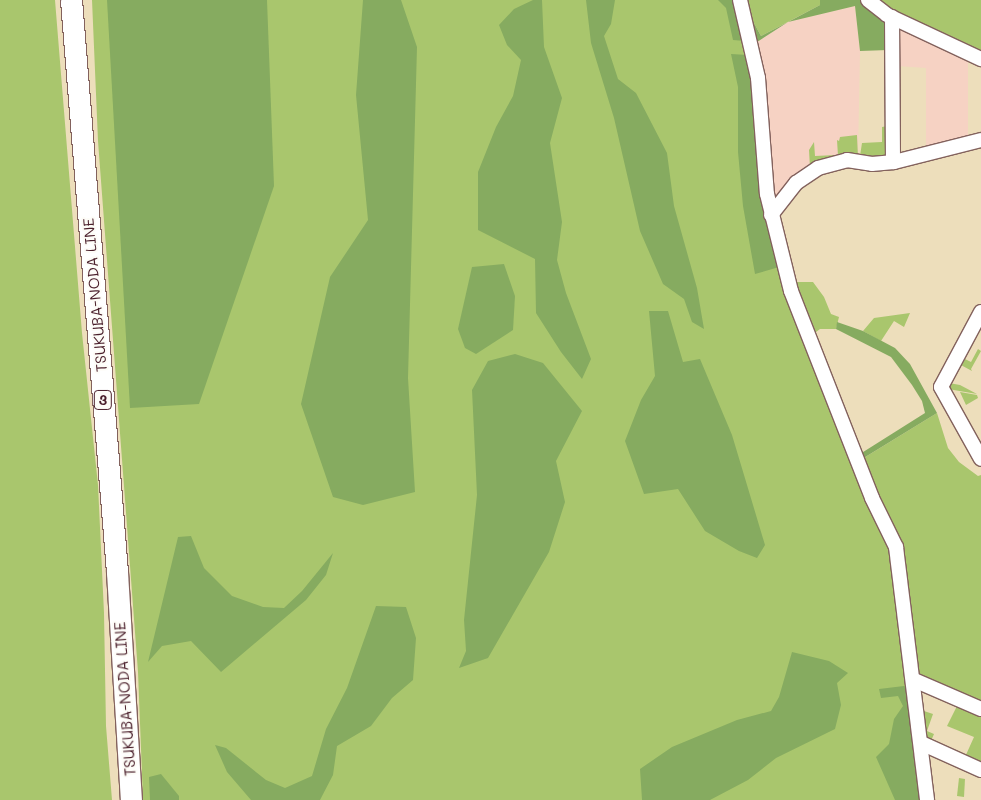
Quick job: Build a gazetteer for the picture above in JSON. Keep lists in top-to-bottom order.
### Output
{
  "streets": {
    "main road": ["TSUKUBA-NODA LINE", "3"]
  }
}
